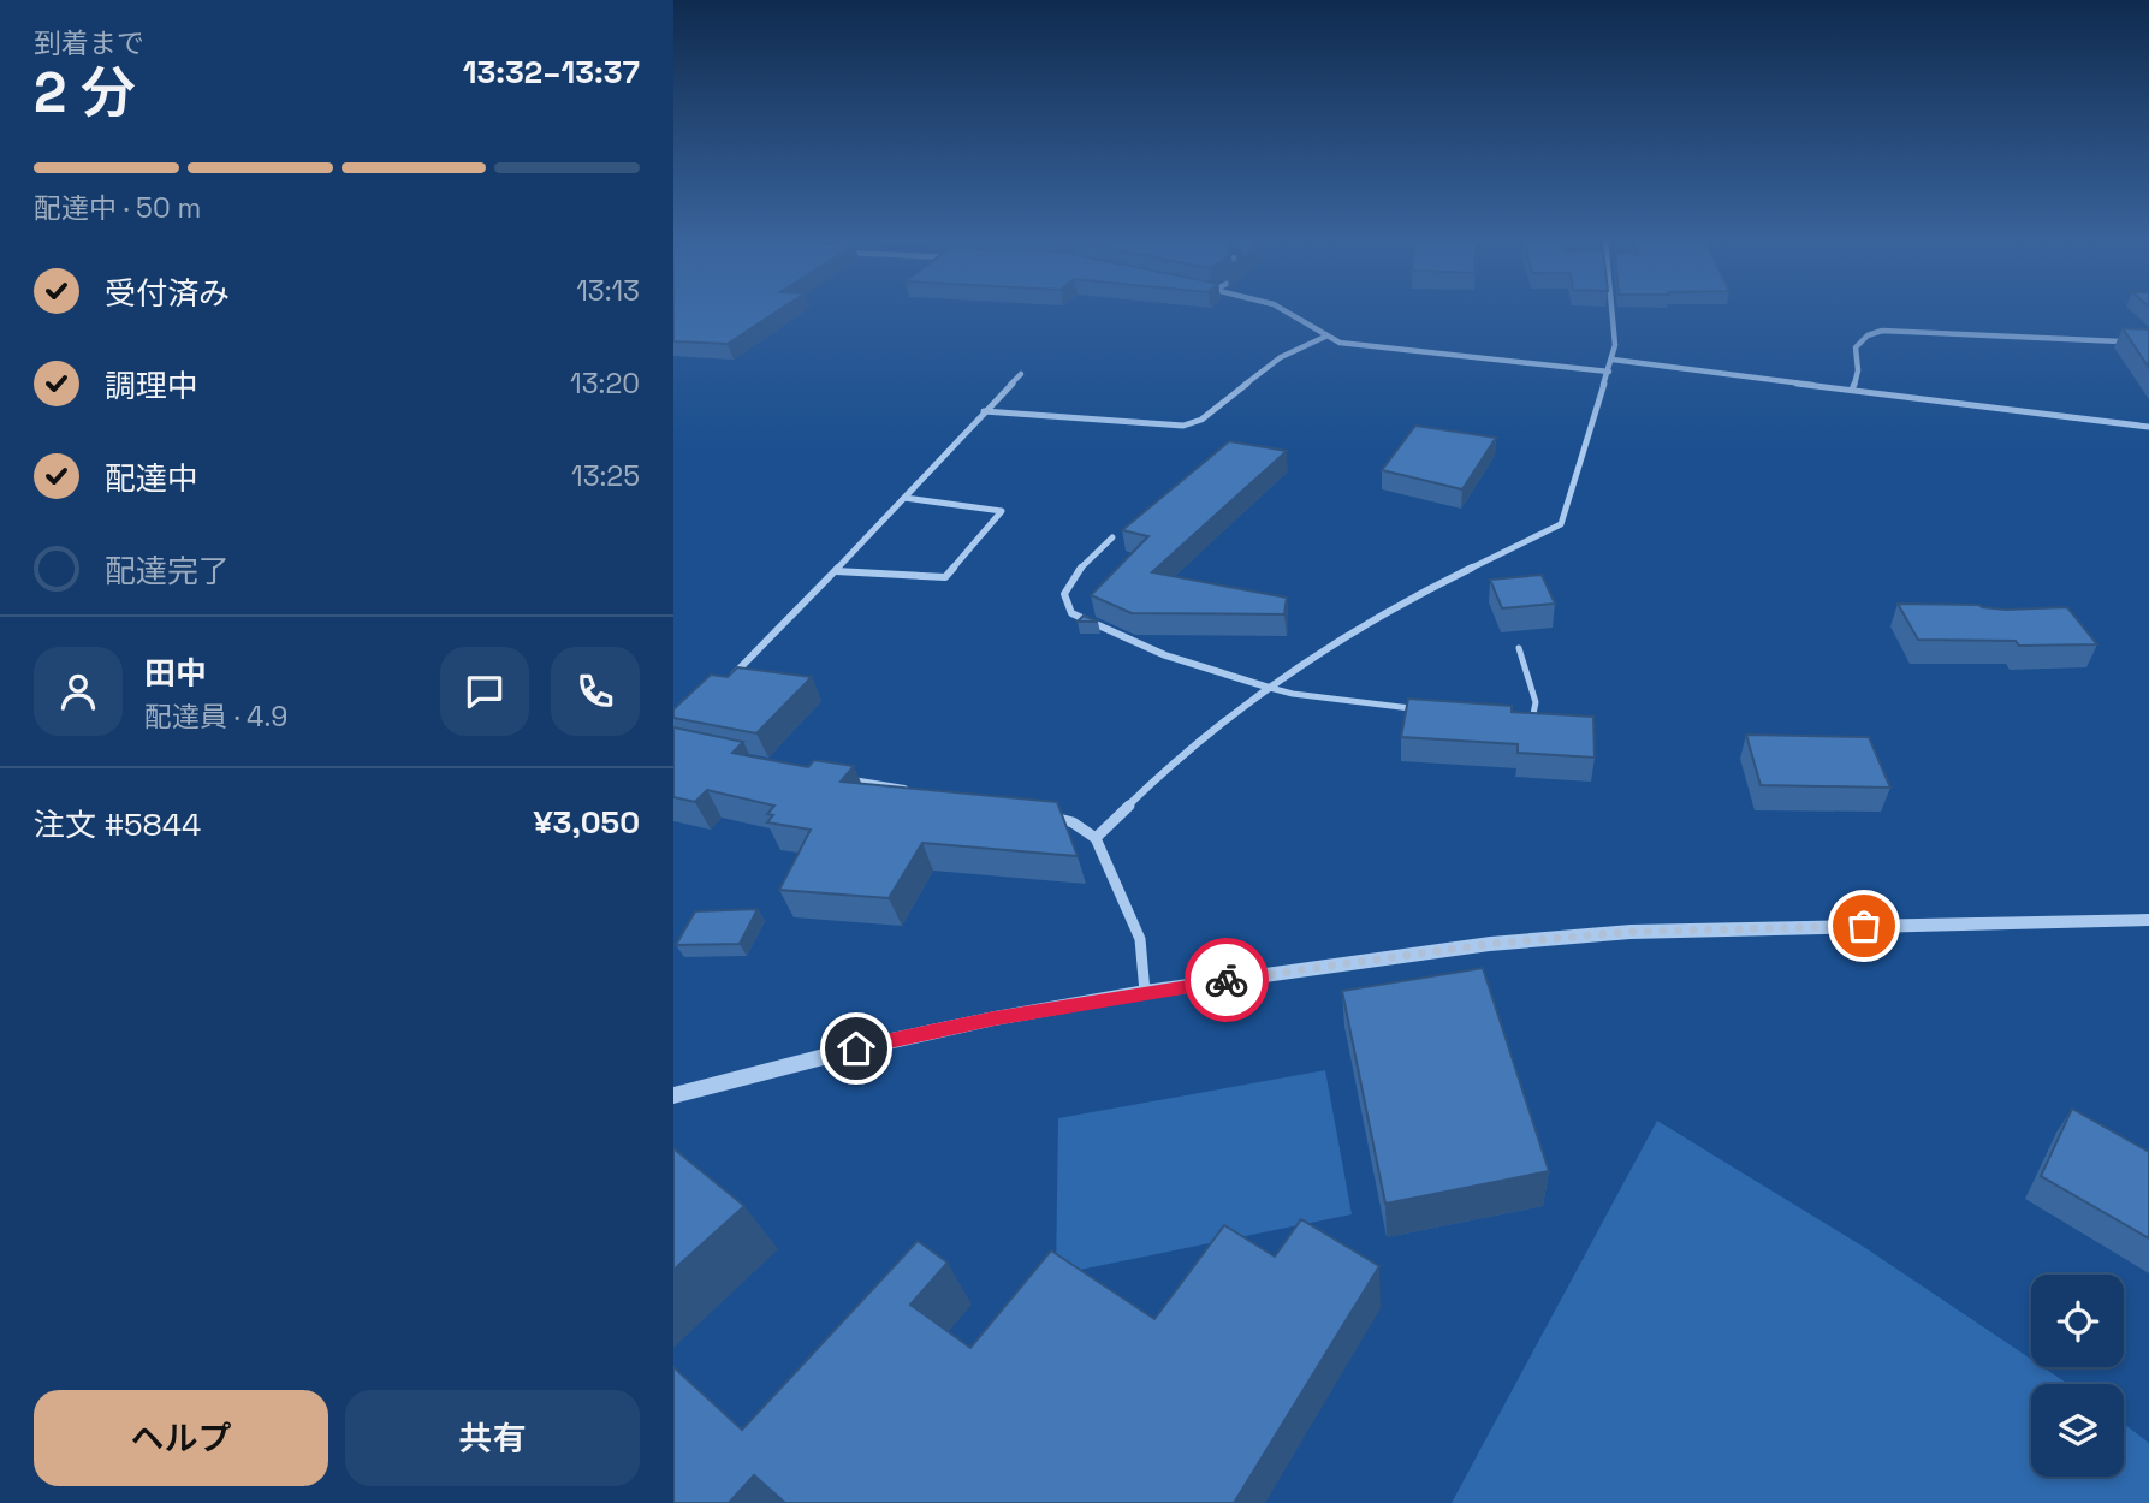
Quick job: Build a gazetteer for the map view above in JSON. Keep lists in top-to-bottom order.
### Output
{
  "page": {
    "heading": ["2 分", "到着まで", "13:32–13:37"],
    "panel": [
      "田中",
      "配達員 · 4.9",
      "注文 #5844",
      "¥3,050"
    ],
    "bar": "配達中 · 50 m",
    "list": [
      ["受付済み", "13:13"],
      ["調理中", "13:20"],
      ["配達中", "13:25"],
      "配達完了"
    ],
    "buttons": ["ヘルプ", "共有"]
  }
}
